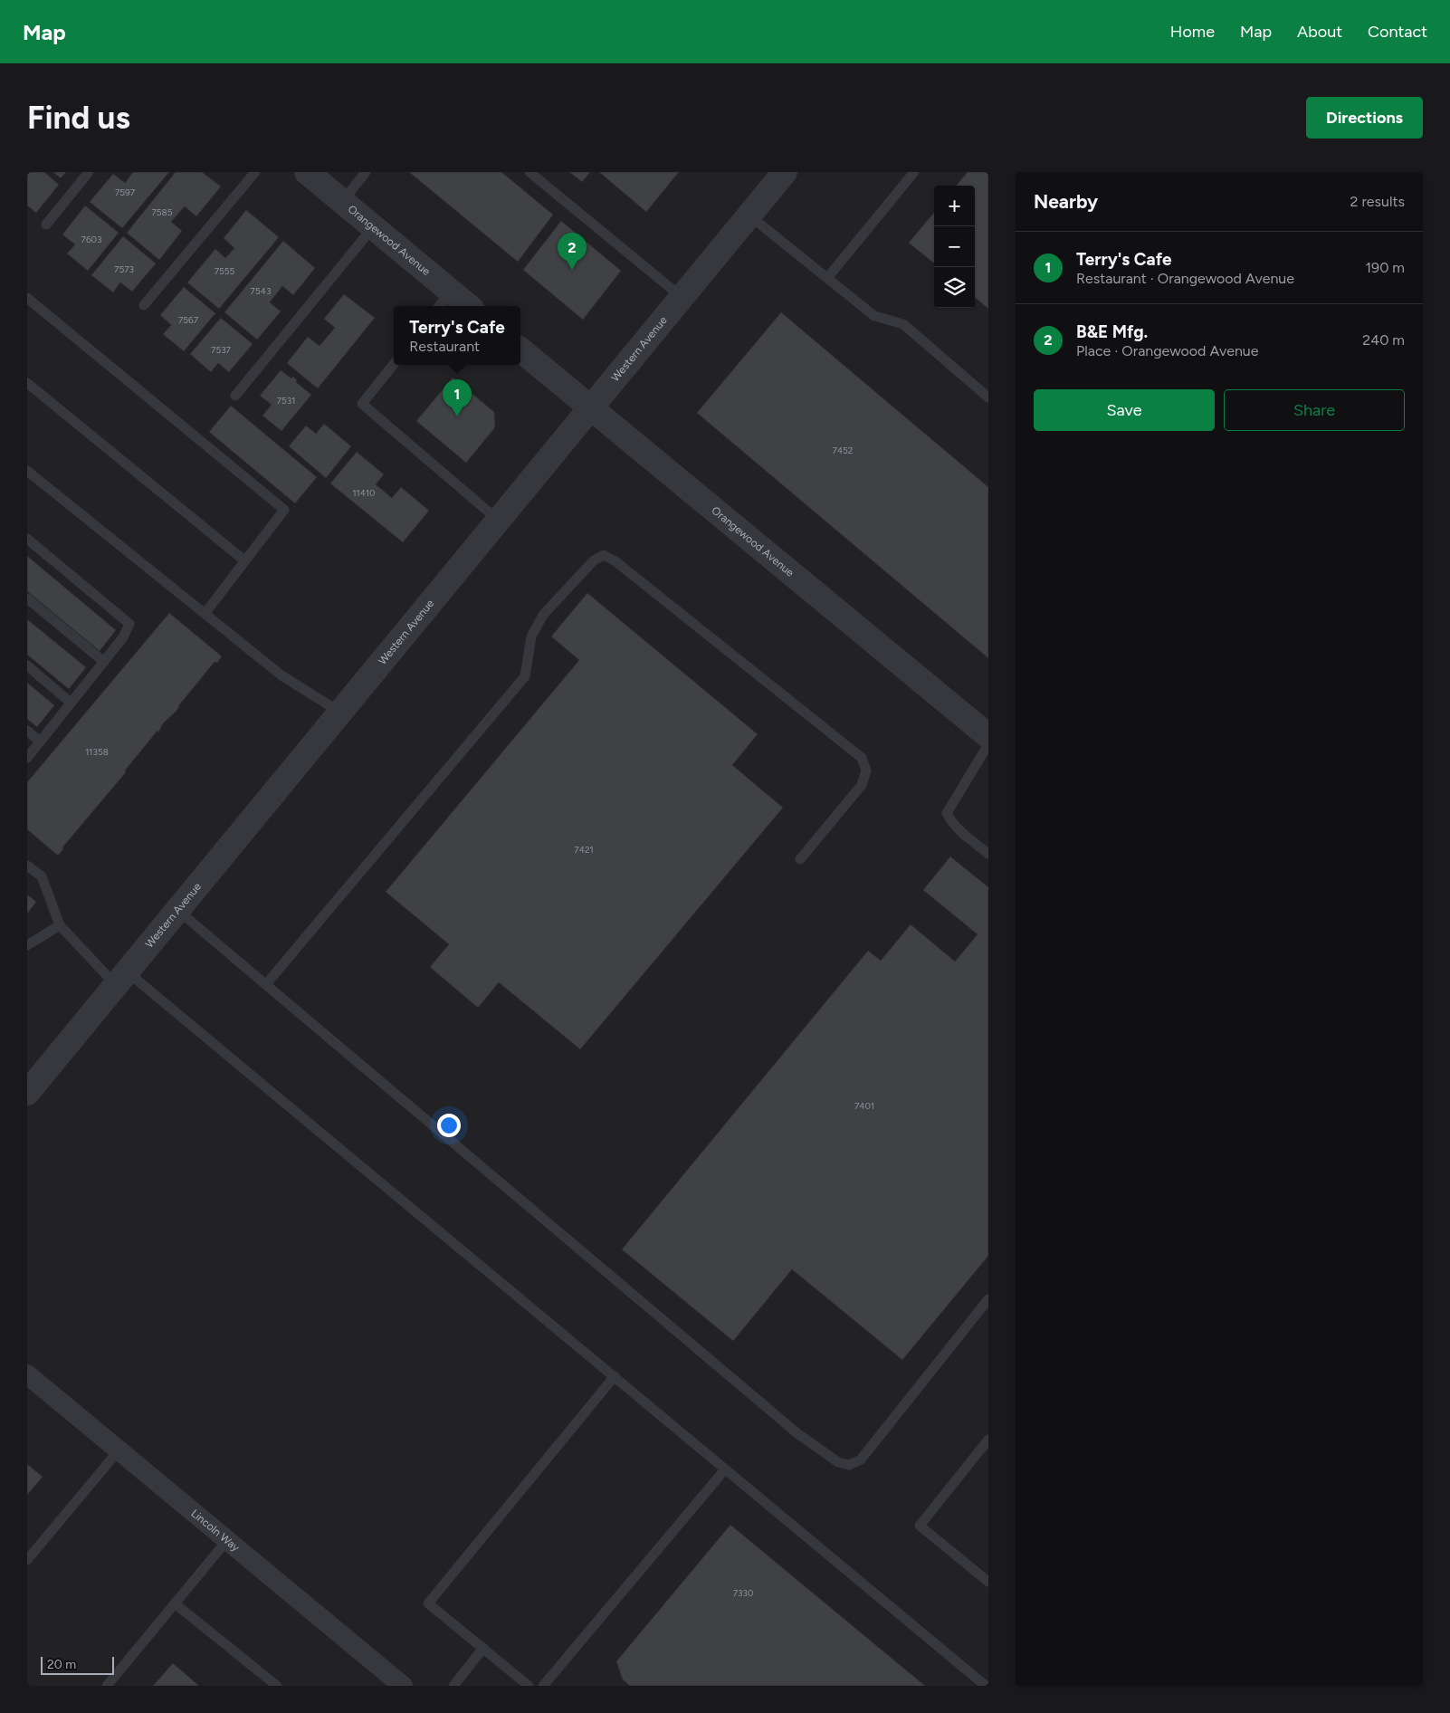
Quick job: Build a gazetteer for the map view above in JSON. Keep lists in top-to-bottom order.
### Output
{
  "streets": {
    "street": ["Orangewood Avenue", "Western Avenue", "Lincoln Way"]
  },
  "crossings": [
    ["Orangewood Avenue", "Western Avenue"]
  ],
  "house_numbers": [
    "7597",
    "7585",
    "7603",
    "7573",
    "7555",
    "7543",
    "7567",
    "7537",
    "7531",
    "7452",
    "11410",
    "11358",
    "7421",
    "7401",
    "7330"
  ],
  "scale_bar": "20 m",
  "page": {
    "header": "Map",
    "nav": [
      "Home",
      "Map",
      "About",
      "Contact"
    ],
    "buttons": [
      "Directions",
      ["Save", "Share"]
    ],
    "title": "Find us",
    "heading": ["Nearby", "2 results"],
    "map_buttons": ["+", "−"],
    "list": [
      {
        "mark": "1",
        "name": "Terry's Cafe",
        "note": "Restaurant · Orangewood Avenue",
        "value": "190 m"
      },
      {
        "mark": "2",
        "name": "B&E Mfg.",
        "note": "Place · Orangewood Avenue",
        "value": "240 m"
      }
    ],
    "pins": ["2", "1"],
    "popup": ["Terry's Cafe", "Restaurant"],
    "scale": "20 m"
  }
}
